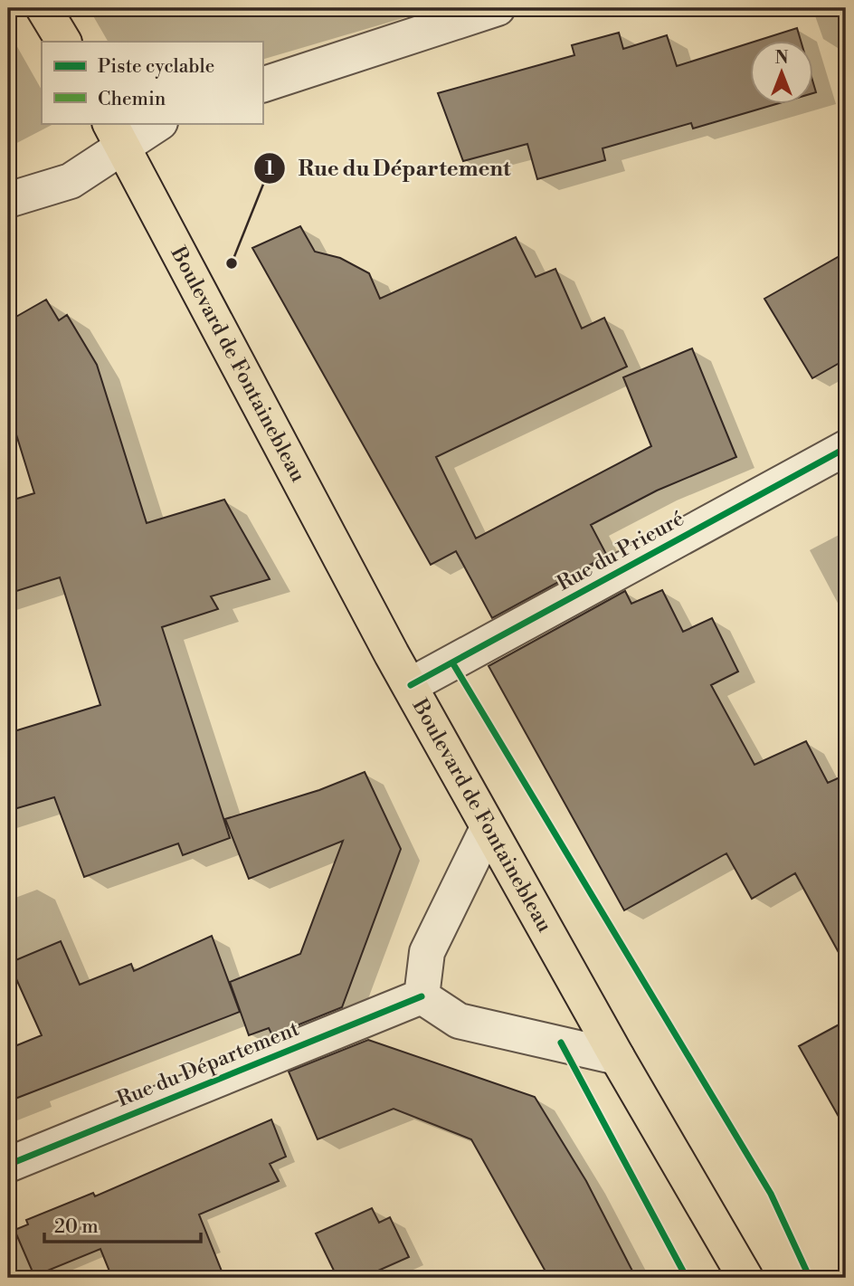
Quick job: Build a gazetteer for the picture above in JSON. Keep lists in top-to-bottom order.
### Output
{
  "streets": {
    "main road": ["Boulevard de Fontainebleau"],
    "street": ["Rue du Prieuré", "Rue du Département"]
  },
  "crossings": [
    ["Boulevard de Fontainebleau", "Rue du Prieuré"]
  ],
  "places": ["Rue du Département"],
  "legend": ["Piste cyclable", "Chemin"],
  "scale_bar": "20 m",
  "north": "top"
}
